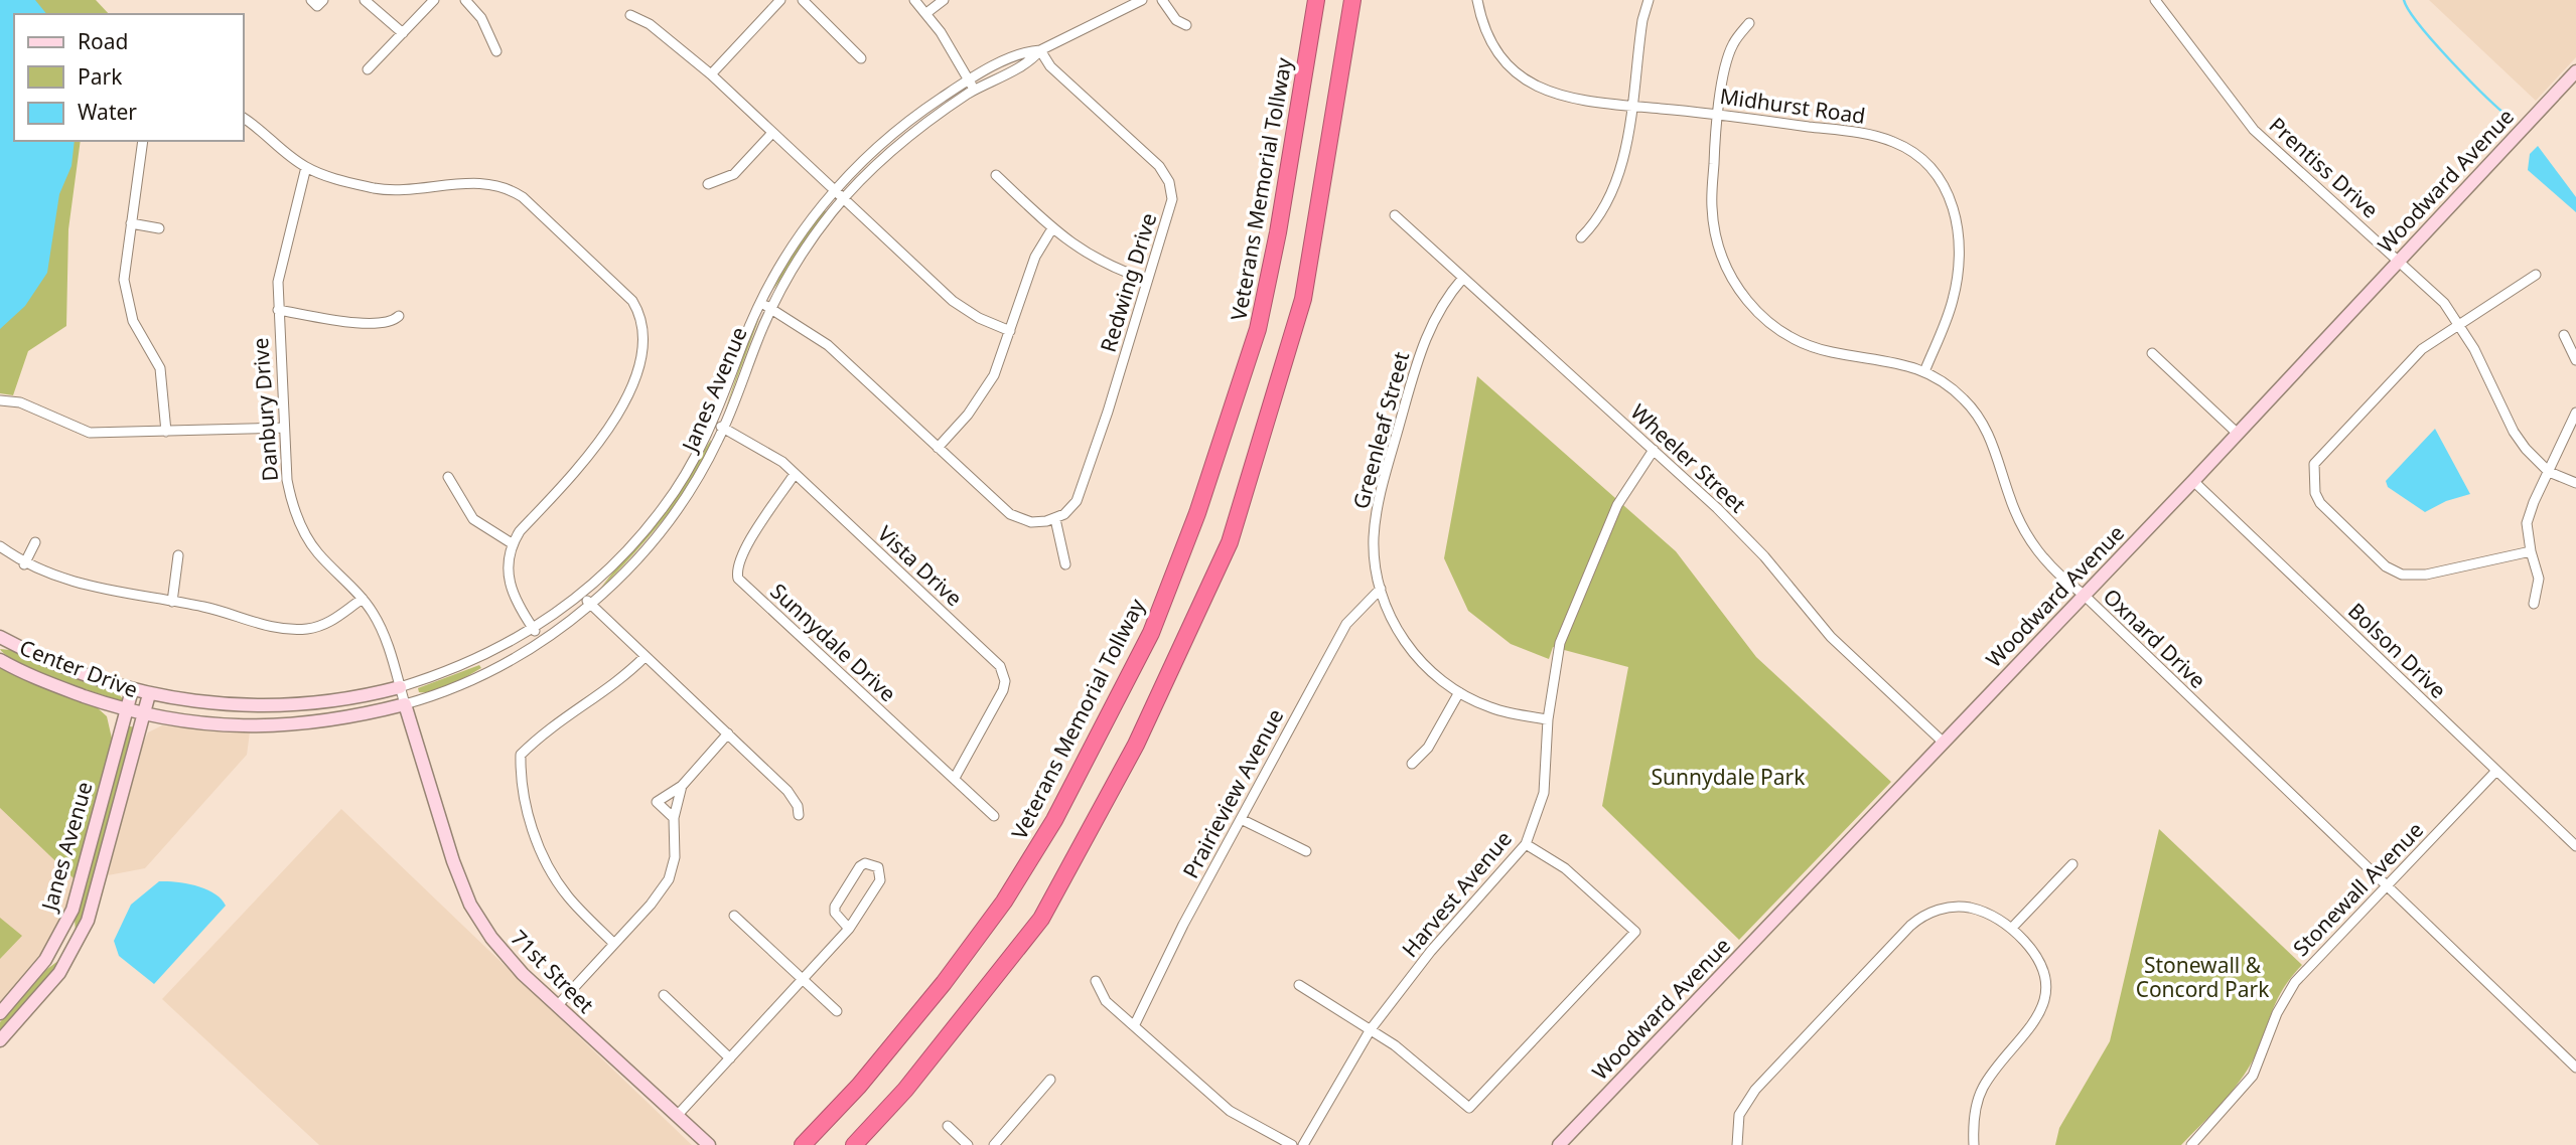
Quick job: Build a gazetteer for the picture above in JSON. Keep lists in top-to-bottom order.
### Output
{
  "streets": {
    "highway": ["Veterans Memorial Tollway"],
    "street": [
      "Midhurst Road",
      "Prentiss Drive",
      "Woodward Avenue",
      "Redwing Drive",
      "Janes Avenue",
      "Danbury Drive",
      "Greenleaf Street",
      "Wheeler Street",
      "Vista Drive",
      "Oxnard Drive",
      "Sunnydale Drive",
      "Bolson Drive",
      "Center Drive",
      "Prairieview Avenue",
      "Stonewall Avenue",
      "Harvest Avenue",
      "71st Street"
    ]
  },
  "crossings": [
    ["Midhurst Road", "Oxnard Drive"],
    ["Prentiss Drive", "Woodward Avenue"],
    ["Woodward Avenue", "Wheeler Street"],
    ["Woodward Avenue", "Oxnard Drive"],
    ["Woodward Avenue", "Bolson Drive"],
    ["Redwing Drive", "Janes Avenue"],
    ["Janes Avenue", "Danbury Drive"],
    ["Janes Avenue", "Vista Drive"],
    ["Janes Avenue", "Center Drive"],
    ["Janes Avenue", "71st Street"],
    ["Danbury Drive", "71st Street"],
    ["Greenleaf Street", "Wheeler Street"],
    ["Greenleaf Street", "Prairieview Avenue"],
    ["Greenleaf Street", "Harvest Avenue"],
    ["Wheeler Street", "Harvest Avenue"],
    ["Vista Drive", "Sunnydale Drive"],
    ["Oxnard Drive", "Stonewall Avenue"],
    ["Bolson Drive", "Stonewall Avenue"]
  ],
  "parks": ["Sunnydale Park", "Stonewall & Concord Park"],
  "legend": ["Road", "Park", "Water"]
}
